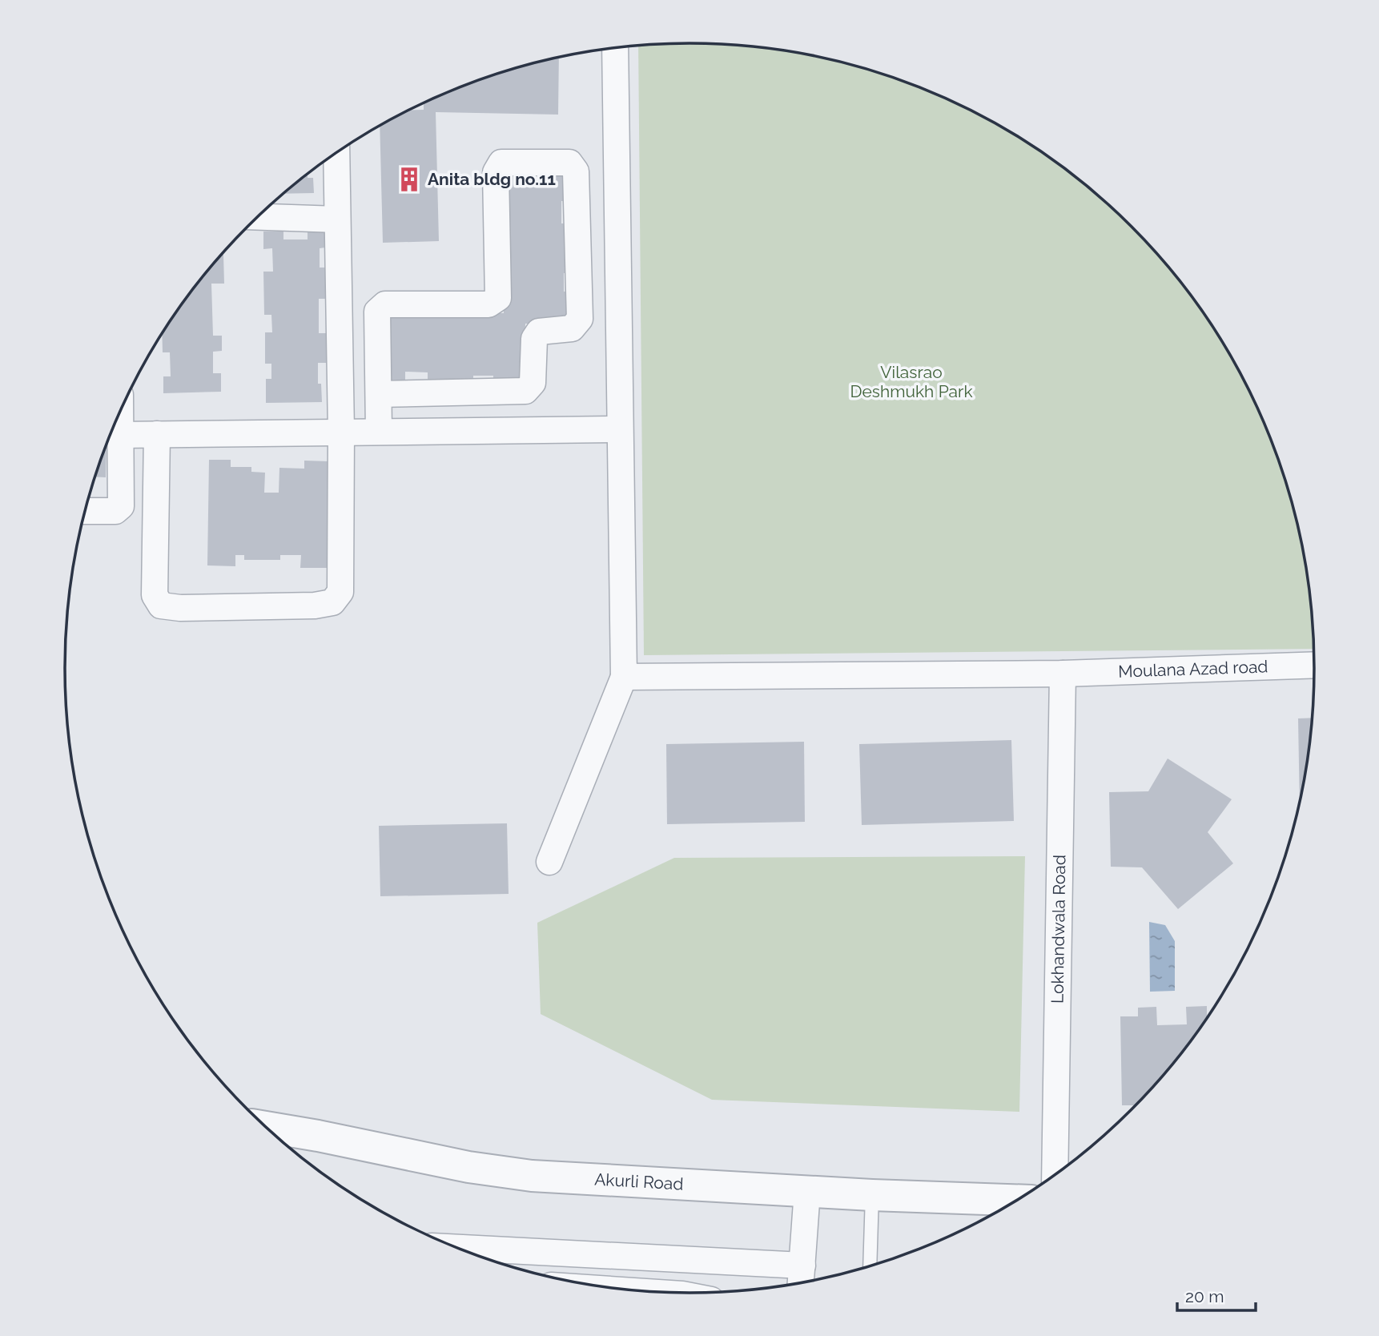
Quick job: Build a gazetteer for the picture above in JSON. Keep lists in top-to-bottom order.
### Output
{
  "streets": {
    "street": ["Moulana Azad road", "Lokhandwala Road", "Akurli Road"]
  },
  "crossings": [
    ["Moulana Azad road", "Lokhandwala Road"]
  ],
  "parks": ["Vilasrao Deshmukh Park"],
  "places": {
    "building": ["Anita bldg no.11"]
  },
  "scale_bar": "20 m"
}
